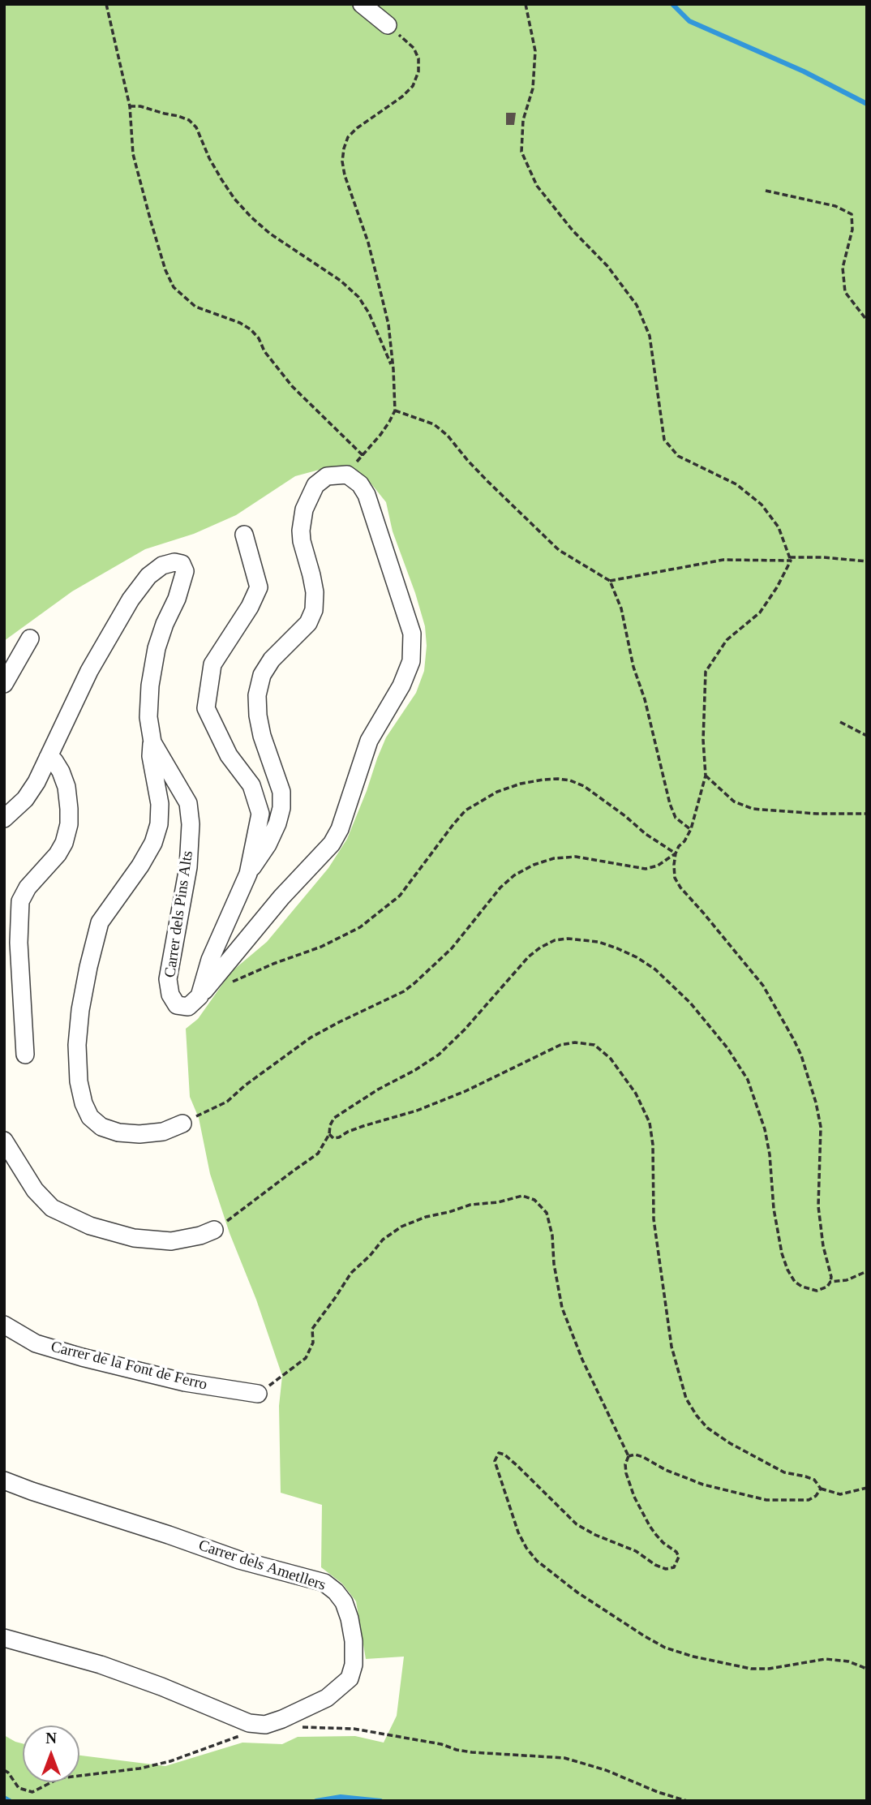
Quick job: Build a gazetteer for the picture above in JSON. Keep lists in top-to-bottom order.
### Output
{
  "streets": {
    "street": ["Carrer dels Pins Alts", "Carrer de la Font de Ferro", "Carrer dels Ametllers"]
  },
  "north": "top"
}
